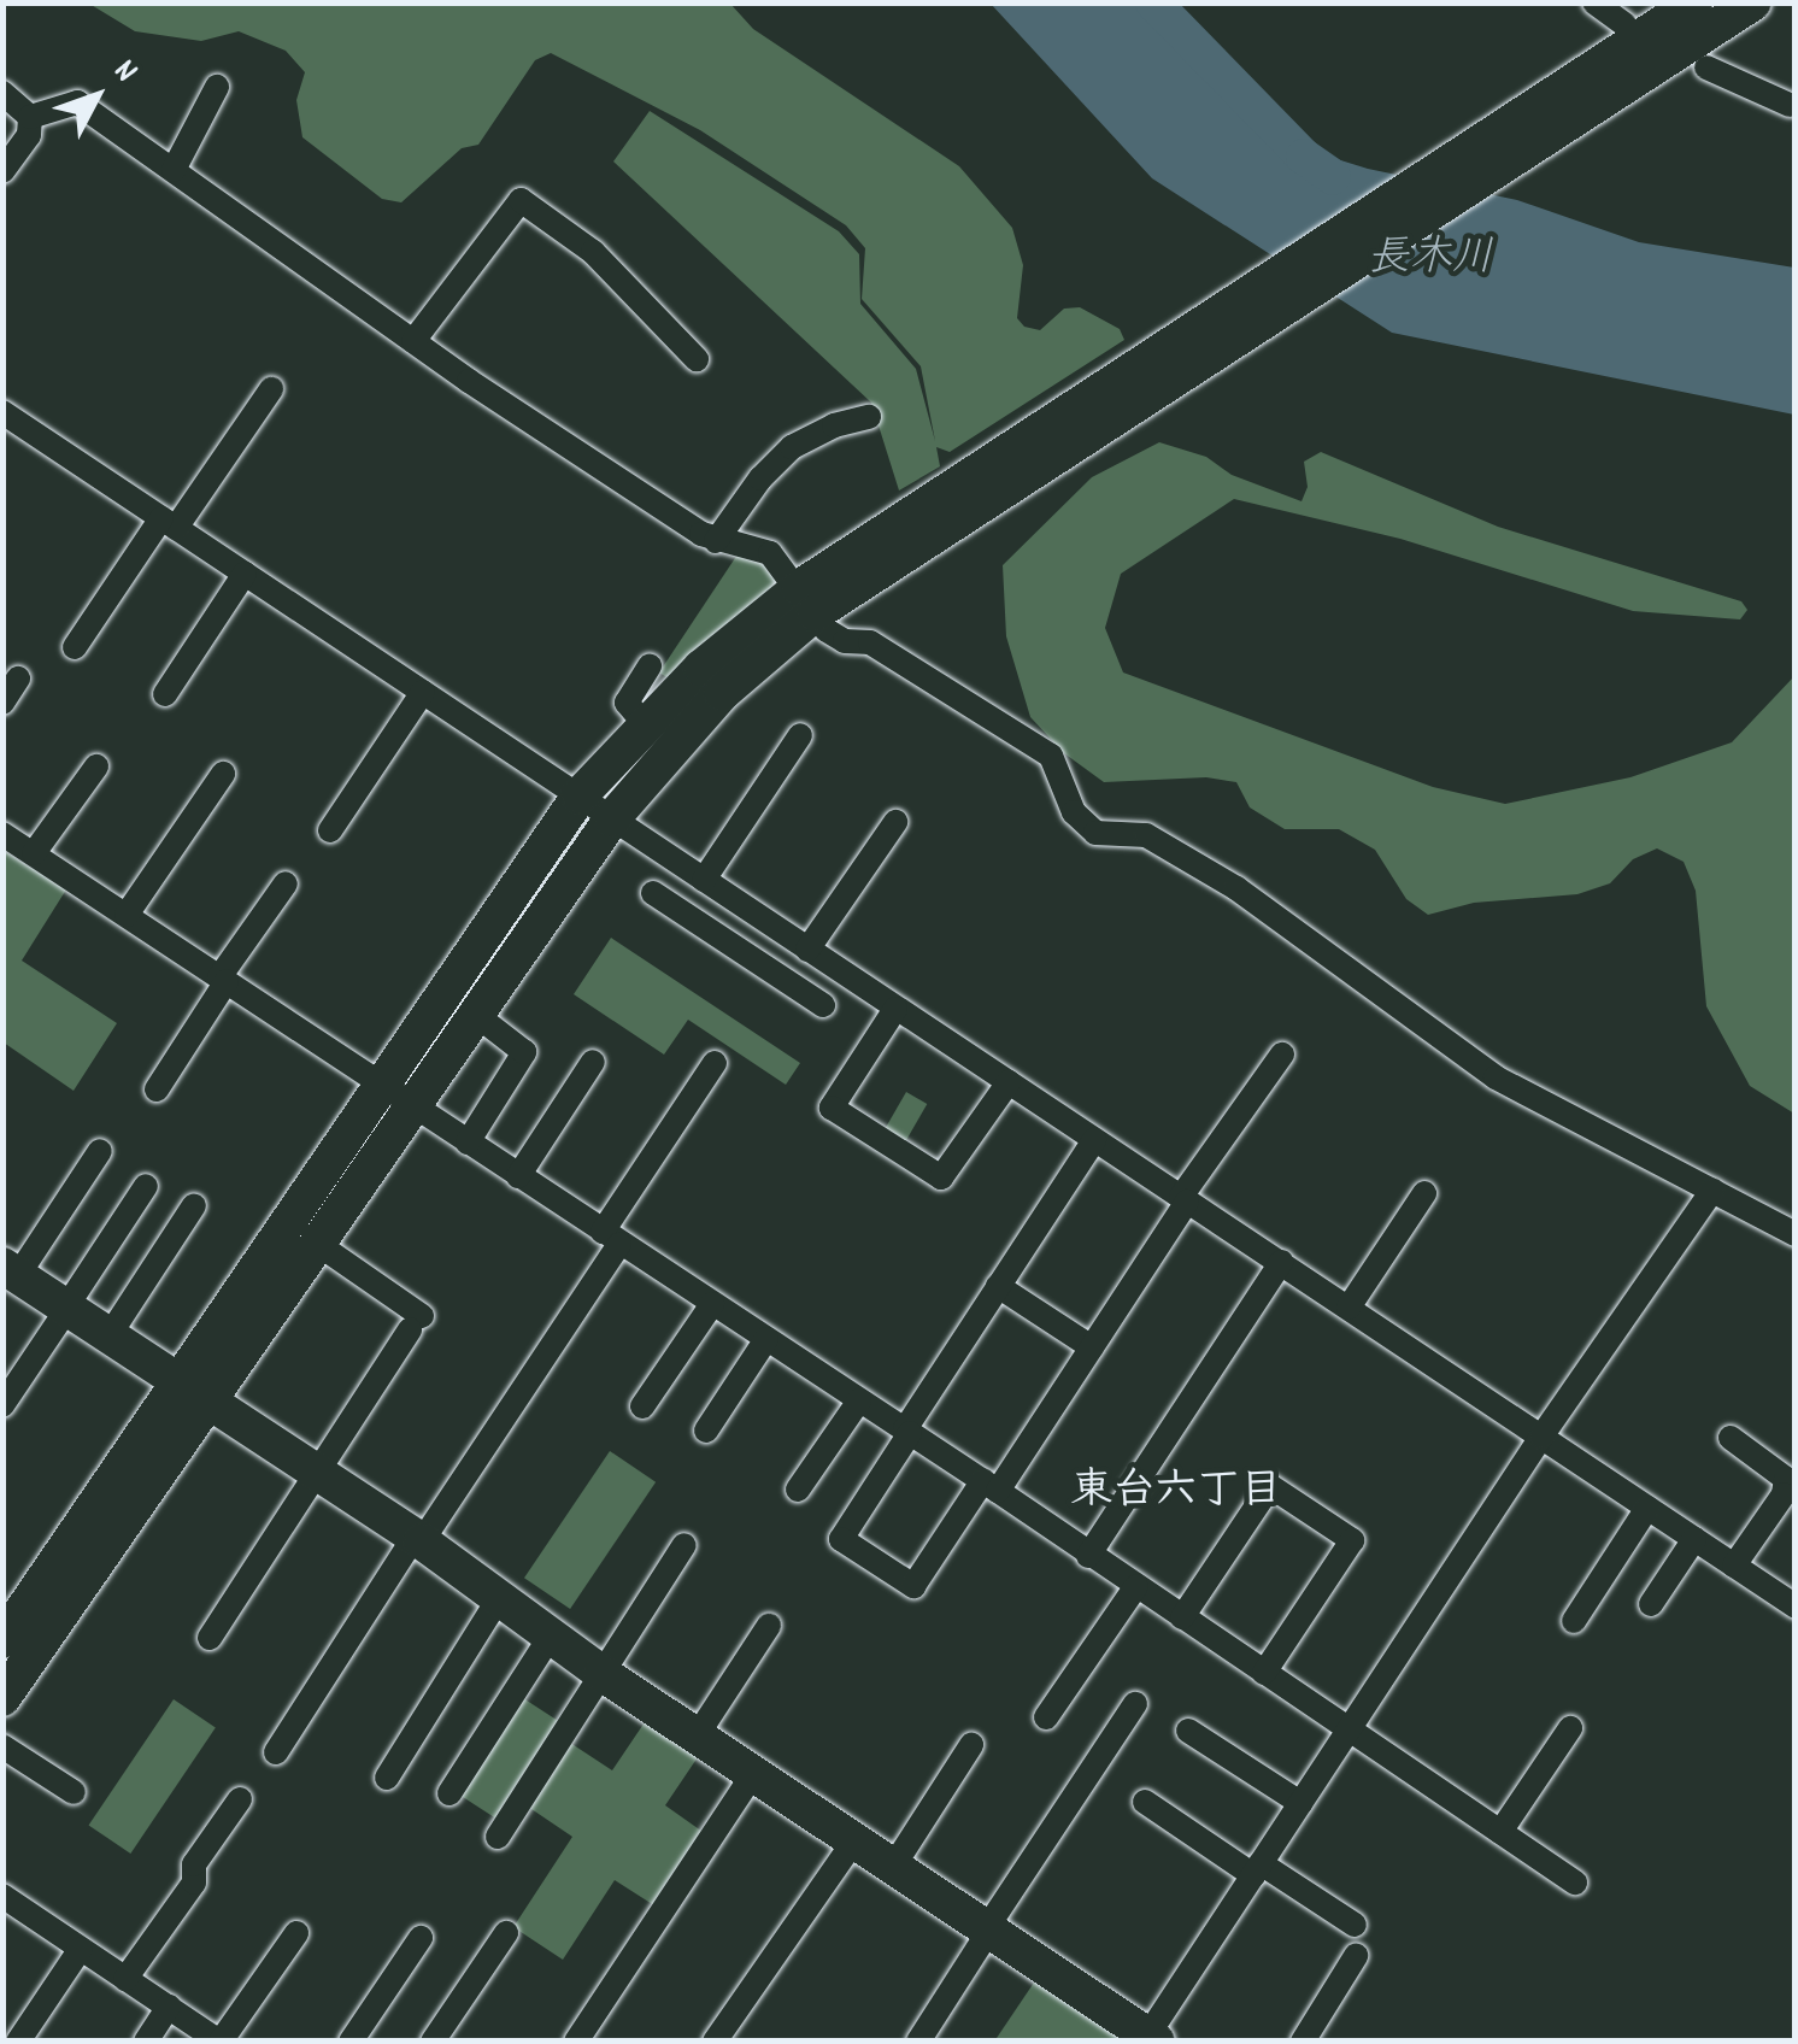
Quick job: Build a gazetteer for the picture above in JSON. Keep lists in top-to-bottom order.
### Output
{
  "districts": ["東台六丁目"],
  "water": ["長木川"],
  "north": "top right"
}
